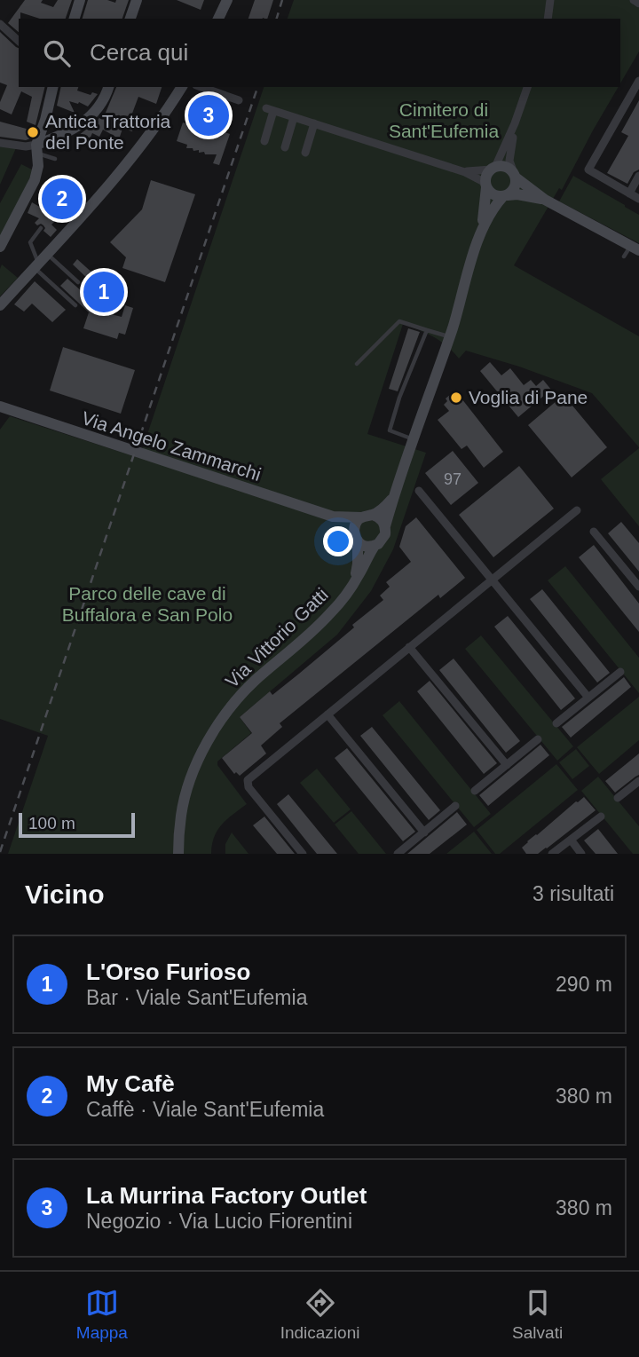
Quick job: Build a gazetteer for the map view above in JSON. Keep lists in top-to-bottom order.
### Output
{
  "streets": {
    "street": ["Via Angelo Zammarchi", "Via Vittorio Gatti"]
  },
  "crossings": [
    ["Via Angelo Zammarchi", "Via Vittorio Gatti"]
  ],
  "parks": ["Cimitero di Sant'Eufemia", "Parco delle cave di Buffalora e San Polo"],
  "places": ["Antica Trattoria del Ponte", "Voglia di Pane"],
  "house_numbers": ["97"],
  "scale_bar": "100 m",
  "page": {
    "search": "Cerca qui",
    "pins": ["3", "2", "1"],
    "scale": "100 m",
    "heading": ["Vicino", "3 risultati"],
    "list": [
      {
        "mark": "1",
        "name": "L'Orso Furioso",
        "note": "Bar · Viale Sant'Eufemia",
        "value": "290 m"
      },
      {
        "mark": "2",
        "name": "My Cafè",
        "note": "Caffè · Viale Sant'Eufemia",
        "value": "380 m"
      },
      {
        "mark": "3",
        "name": "La Murrina Factory Outlet",
        "note": "Negozio · Via Lucio Fiorentini",
        "value": "380 m"
      }
    ],
    "nav": ["Mappa", "Indicazioni", "Salvati"]
  }
}
